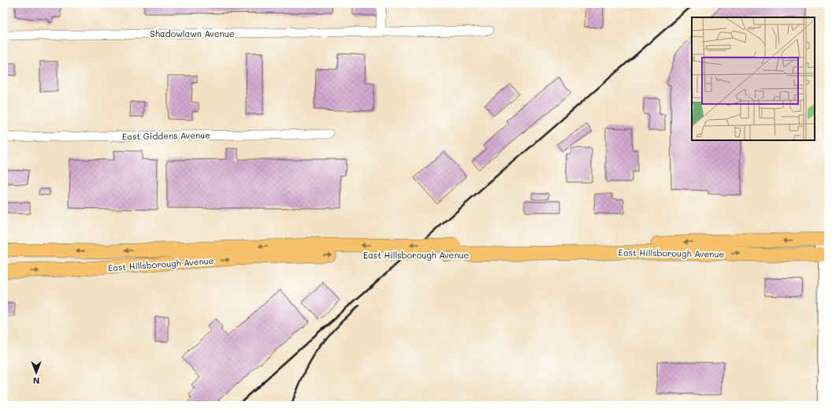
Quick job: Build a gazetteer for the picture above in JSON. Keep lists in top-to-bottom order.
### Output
{
  "streets": {
    "main road": ["East Hillsborough Avenue"],
    "street": ["Shadowlawn Avenue", "East Giddens Avenue"]
  },
  "north": "bottom"
}
